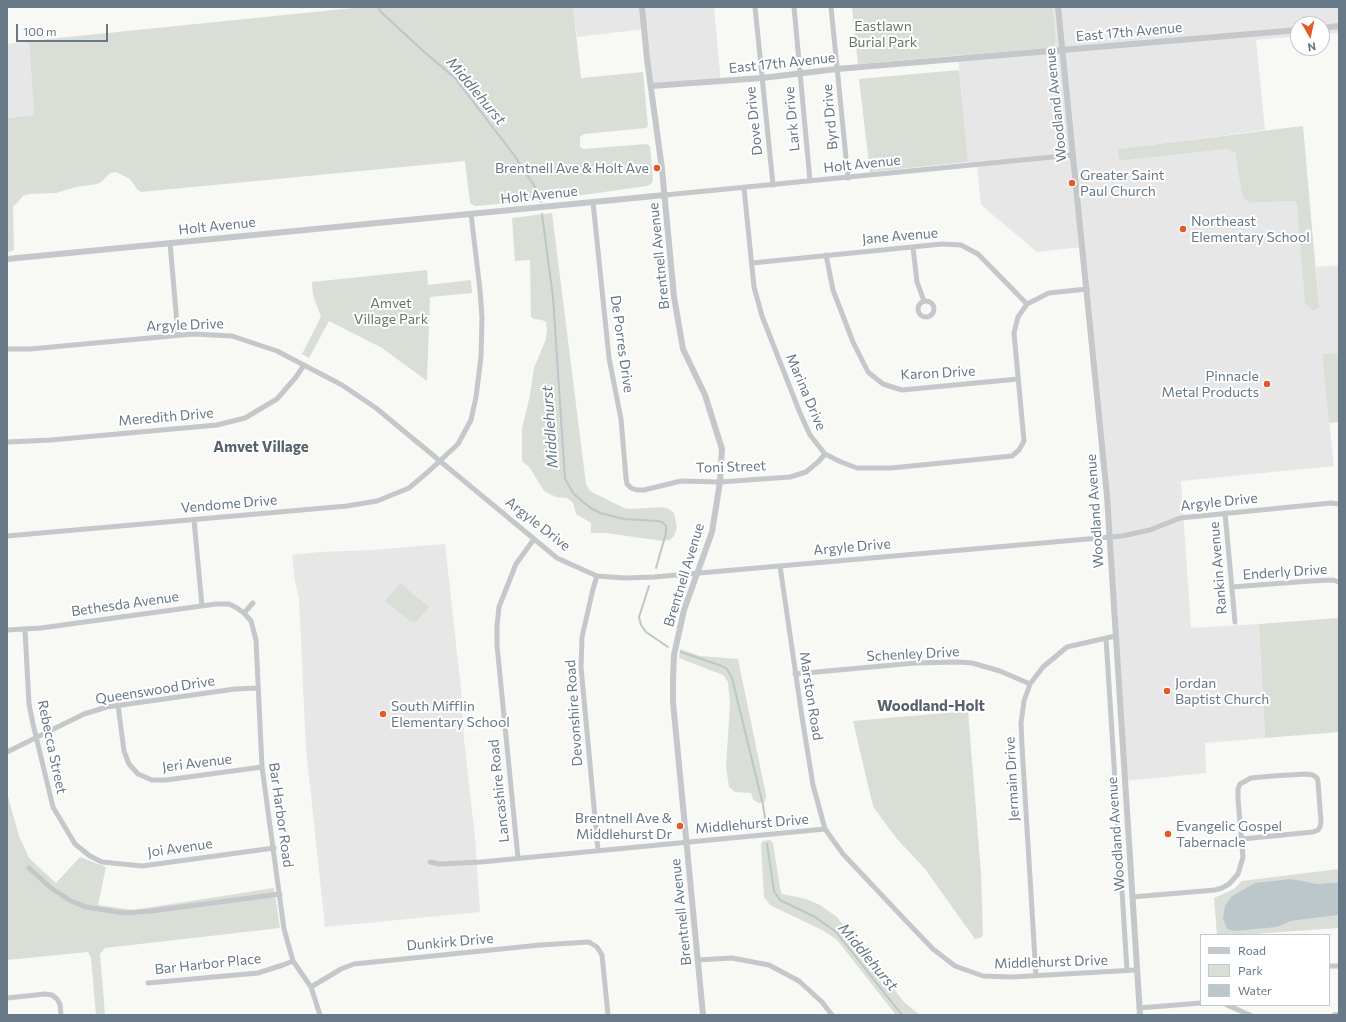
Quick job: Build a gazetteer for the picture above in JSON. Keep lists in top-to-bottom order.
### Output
{
  "streets": {
    "street": [
      "East 17th Avenue",
      "Woodland Avenue",
      "Byrd Drive",
      "Lark Drive",
      "Dove Drive",
      "Holt Avenue",
      "Jane Avenue",
      "Brentnell Avenue",
      "Argyle Drive",
      "De Porres Drive",
      "Karon Drive",
      "Marina Drive",
      "Meredith Drive",
      "Toni Street",
      "Vendome Drive",
      "Rankin Avenue",
      "Enderly Drive",
      "Bethesda Avenue",
      "Schenley Drive",
      "Queenswood Drive",
      "Marston Road",
      "Devonshire Road",
      "Rebecca Street",
      "Jeri Avenue",
      "Jermain Drive",
      "Lancashire Road",
      "Bar Harbor Road",
      "Middlehurst Drive",
      "Joi Avenue",
      "Dunkirk Drive",
      "Bar Harbor Place"
    ]
  },
  "crossings": [
    ["East 17th Avenue", "Woodland Avenue"],
    ["East 17th Avenue", "Byrd Drive"],
    ["East 17th Avenue", "Lark Drive"],
    ["East 17th Avenue", "Dove Drive"],
    ["East 17th Avenue", "Brentnell Avenue"],
    ["Woodland Avenue", "Holt Avenue"],
    ["Woodland Avenue", "Argyle Drive"],
    ["Woodland Avenue", "Jermain Drive"],
    ["Woodland Avenue", "Middlehurst Drive"],
    ["Byrd Drive", "Holt Avenue"],
    ["Lark Drive", "Holt Avenue"],
    ["Dove Drive", "Holt Avenue"],
    ["Holt Avenue", "Brentnell Avenue"],
    ["Holt Avenue", "De Porres Drive"],
    ["Holt Avenue", "Marina Drive"],
    ["Holt Avenue", "Vendome Drive"],
    ["Jane Avenue", "Karon Drive"],
    ["Jane Avenue", "Marina Drive"],
    ["Brentnell Avenue", "Argyle Drive"],
    ["Brentnell Avenue", "Toni Street"],
    ["Brentnell Avenue", "Middlehurst Drive"],
    ["Argyle Drive", "Meredith Drive"],
    ["Argyle Drive", "Vendome Drive"],
    ["Argyle Drive", "Rankin Avenue"],
    ["Argyle Drive", "Marston Road"],
    ["Argyle Drive", "Devonshire Road"],
    ["Argyle Drive", "Lancashire Road"],
    ["De Porres Drive", "Toni Street"],
    ["Karon Drive", "Marina Drive"],
    ["Marina Drive", "Toni Street"],
    ["Rankin Avenue", "Enderly Drive"],
    ["Bethesda Avenue", "Rebecca Street"],
    ["Bethesda Avenue", "Bar Harbor Road"],
    ["Schenley Drive", "Marston Road"],
    ["Schenley Drive", "Jermain Drive"],
    ["Queenswood Drive", "Rebecca Street"],
    ["Queenswood Drive", "Jeri Avenue"],
    ["Queenswood Drive", "Bar Harbor Road"],
    ["Marston Road", "Middlehurst Drive"],
    ["Devonshire Road", "Middlehurst Drive"],
    ["Rebecca Street", "Joi Avenue"],
    ["Jeri Avenue", "Bar Harbor Road"],
    ["Jermain Drive", "Middlehurst Drive"],
    ["Lancashire Road", "Middlehurst Drive"],
    ["Bar Harbor Road", "Joi Avenue"],
    ["Bar Harbor Road", "Dunkirk Drive"],
    ["Bar Harbor Road", "Bar Harbor Place"]
  ],
  "districts": ["Amvet Village", "Woodland-Holt"],
  "water": ["Middlehurst"],
  "parks": ["Eastlawn Burial Park", "Amvet Village Park"],
  "places": [
    "Brentnell Ave & Holt Ave",
    "Greater Saint Paul Church",
    "Northeast Elementary School",
    "Pinnacle Metal Products",
    "Jordan Baptist Church",
    "South Mifflin Elementary School",
    "Brentnell Ave & Middlehurst Dr",
    "Evangelic Gospel Tabernacle"
  ],
  "legend": ["Road", "Park", "Water"],
  "scale_bar": "100 m",
  "north": "bottom"
}
